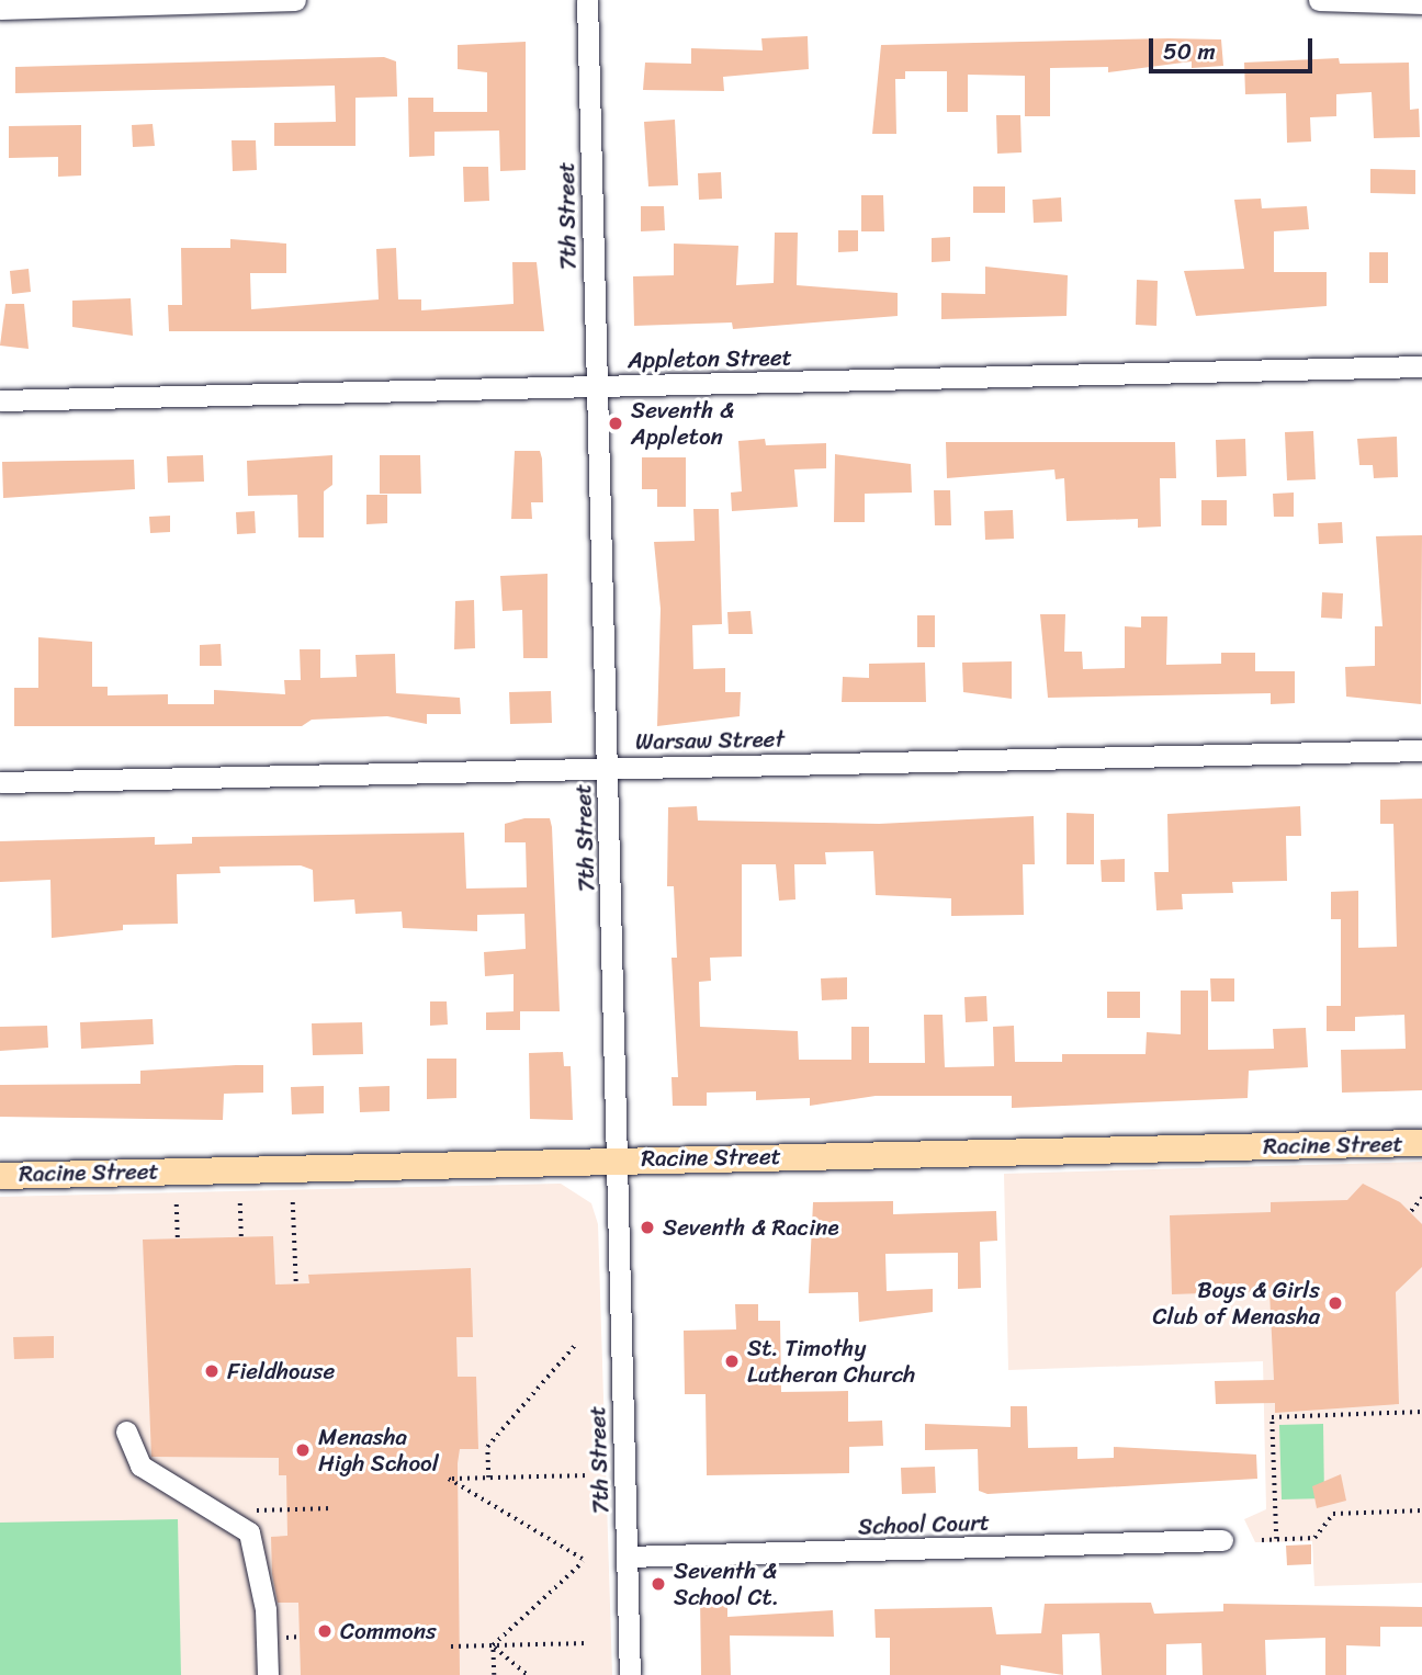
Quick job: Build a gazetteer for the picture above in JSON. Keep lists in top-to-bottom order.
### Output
{
  "streets": {
    "main road": ["Racine Street"],
    "street": [
      "7th Street",
      "Appleton Street",
      "Warsaw Street",
      "School Court"
    ]
  },
  "crossings": [
    ["7th Street", "Appleton Street"],
    ["7th Street", "Warsaw Street"],
    ["7th Street", "Racine Street"],
    ["7th Street", "School Court"]
  ],
  "places": [
    "Seventh & Appleton",
    "Seventh & Racine",
    "Boys & Girls Club of Menasha",
    "St. Timothy Lutheran Church",
    "Fieldhouse",
    "Menasha High School",
    "Seventh & School Ct.",
    "Commons"
  ],
  "scale_bar": "50 m"
}
